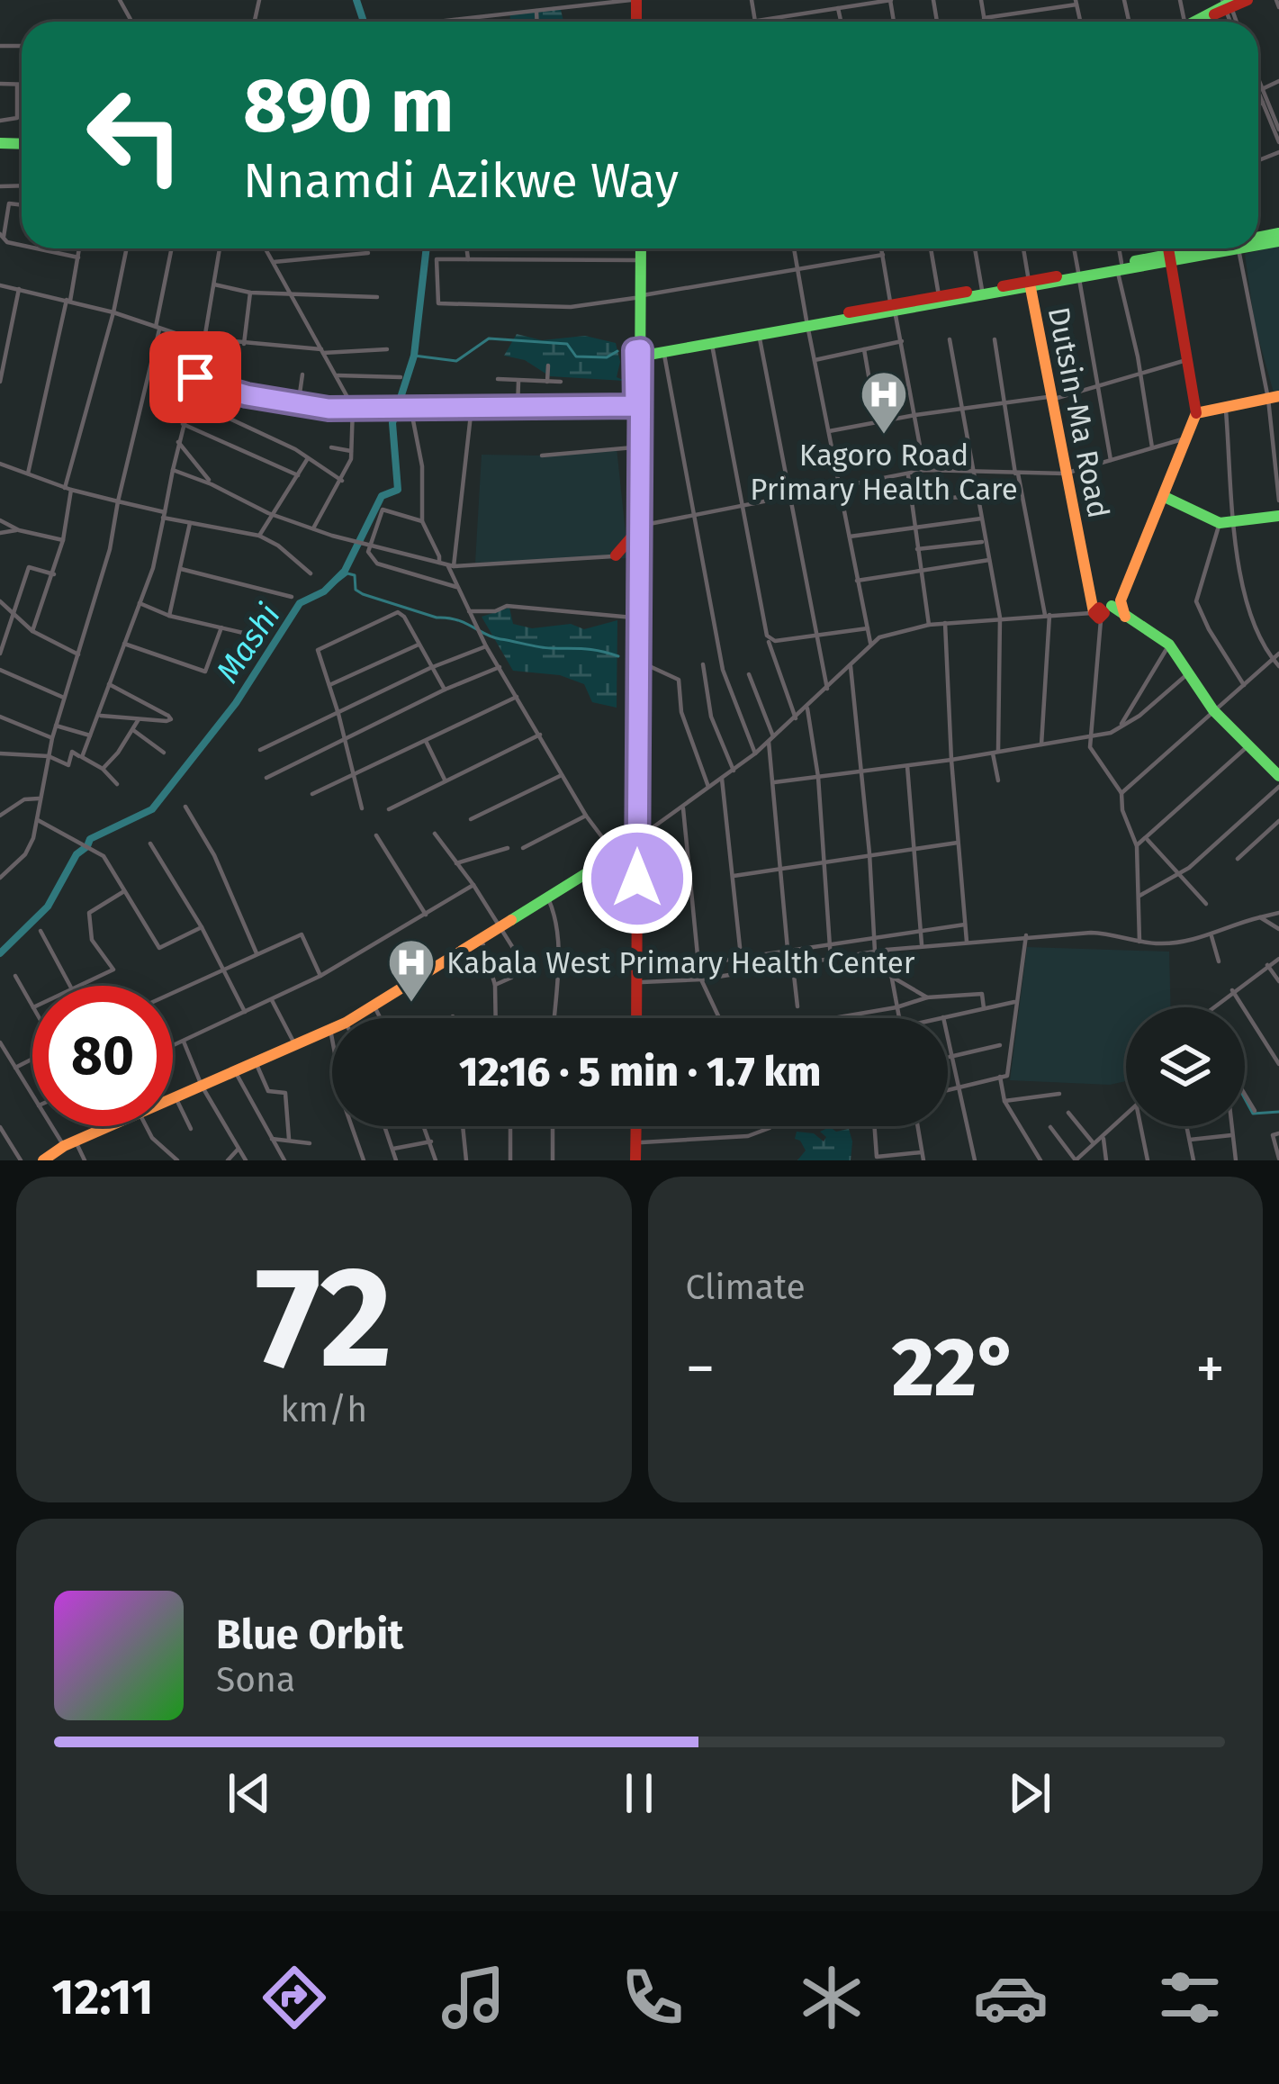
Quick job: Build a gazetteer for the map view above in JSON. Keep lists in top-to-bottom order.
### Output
{
  "streets": {
    "main road": ["Dutsin-Ma Road"]
  },
  "water": ["Mashi"],
  "places": {
    "hospital": ["Kagoro Road Primary Health Care", "Kabala West Primary Health Center"]
  },
  "page": {
    "turn": ["890 m", "Nnamdi Azikwe Way"],
    "limit": "80",
    "trip": "12:16 · 5 min · 1.7 km",
    "tile": [
      ["72", "km/h"],
      "Climate"
    ],
    "heat": ["−", "22°", "+"],
    "song": ["Blue Orbit", "Sona"],
    "tabs": "12:11"
  }
}
